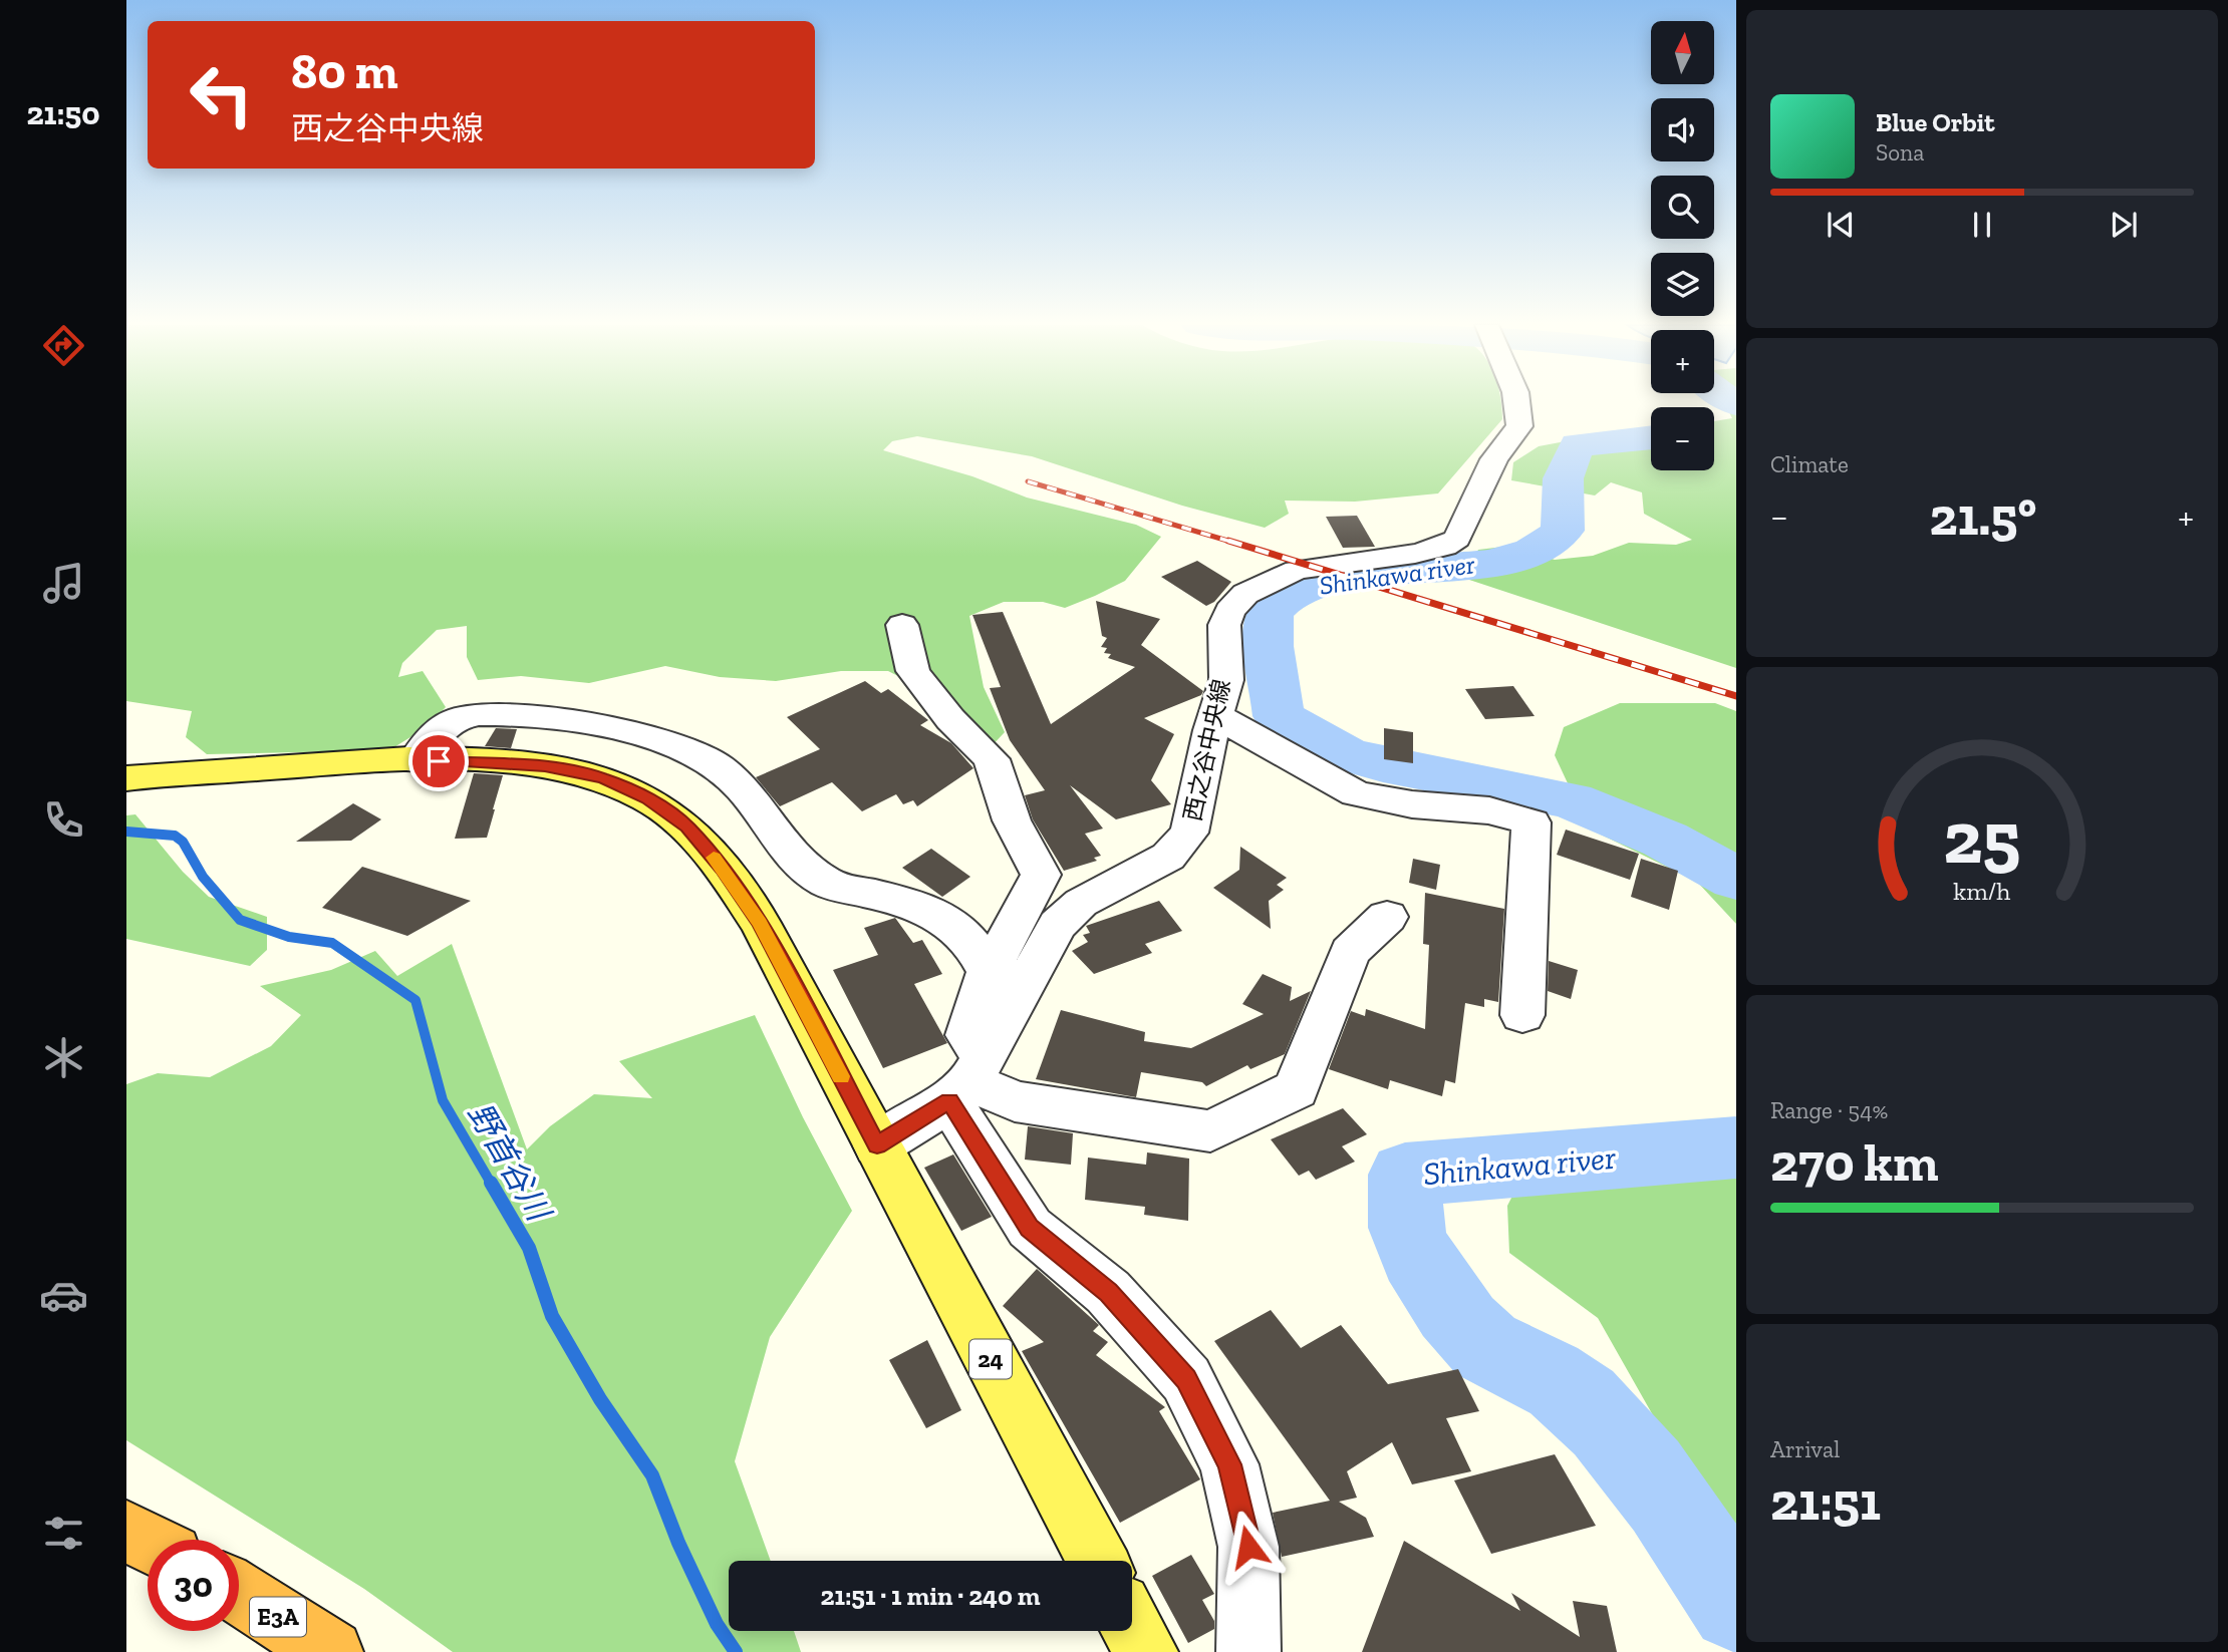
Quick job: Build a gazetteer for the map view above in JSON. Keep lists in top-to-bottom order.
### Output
{
  "streets": {
    "highway": ["E3A"],
    "main road": ["24"],
    "street": ["西之谷中央線"]
  },
  "crossings": [
    ["西之谷中央線", "24"]
  ],
  "water": ["Shinkawa river", "野首谷川"],
  "north": "top",
  "page": {
    "tabs": "21:50",
    "map_buttons": ["+", "−"],
    "turn": ["80 m", "西之谷中央線"],
    "song": ["Blue Orbit", "Sona"],
    "tile": [
      "Climate",
      ["Range · 54%", "270 km"],
      ["Arrival", "21:51"]
    ],
    "heat": ["−", "21.5°", "+"],
    "limit": "30",
    "trip": "21:51 · 1 min · 240 m",
    "gauge": ["25", "km/h"]
  }
}
